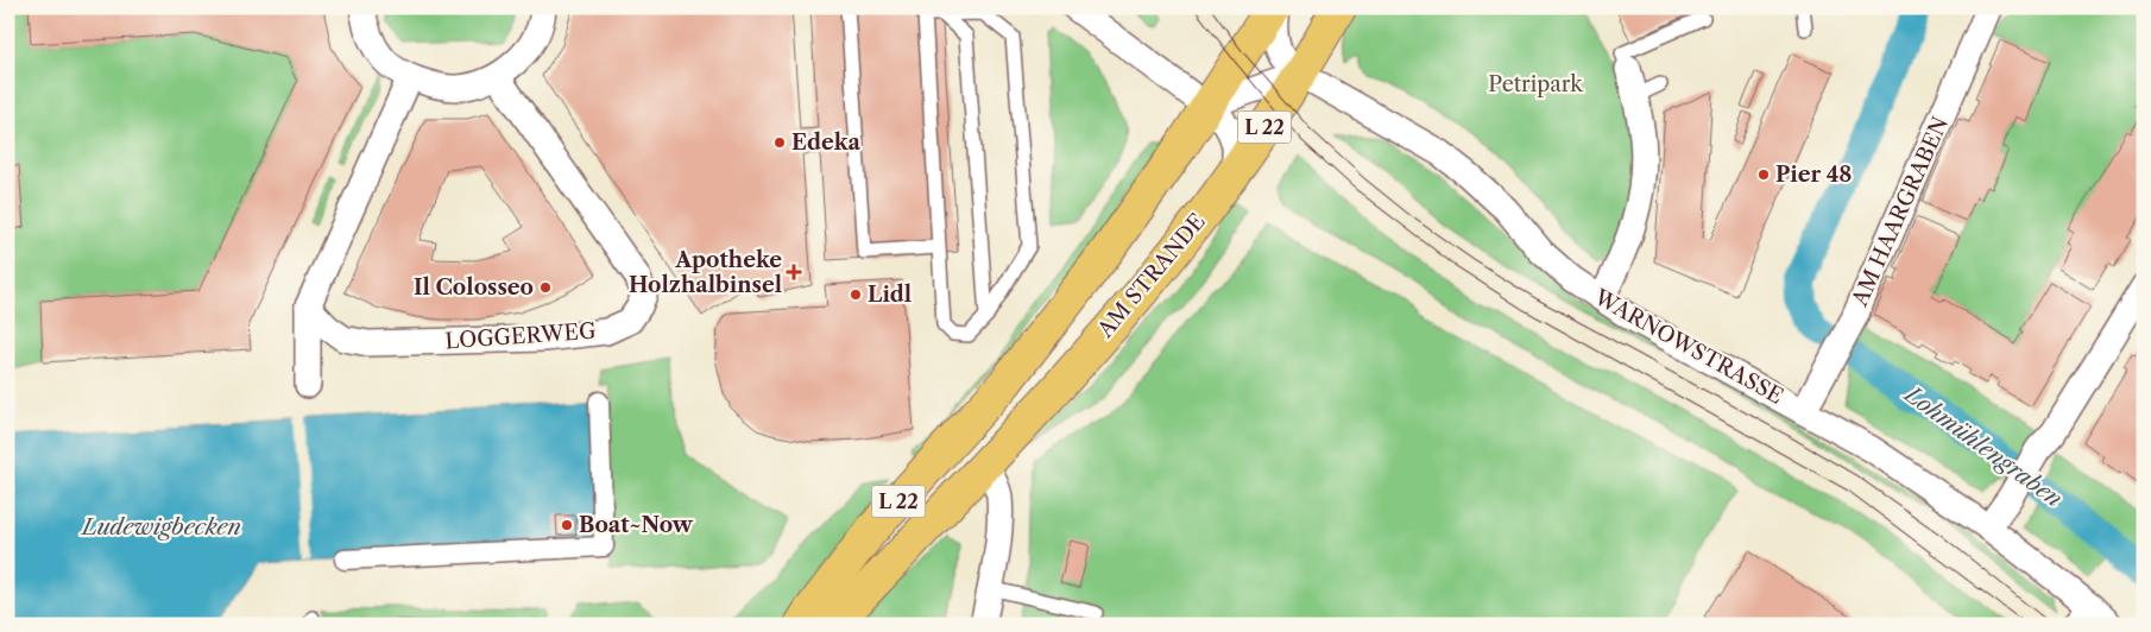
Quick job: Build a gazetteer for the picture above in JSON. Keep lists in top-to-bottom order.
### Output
{
  "streets": {
    "main road": ["L 22", "AM STRANDE"],
    "street": ["AM HAARGRABEN", "LOGGERWEG", "WARNOWSTRASSE"]
  },
  "crossings": [
    ["L 22", "AM STRANDE"],
    ["L 22", "WARNOWSTRASSE"],
    ["AM HAARGRABEN", "WARNOWSTRASSE"],
    ["AM STRANDE", "WARNOWSTRASSE"]
  ],
  "water": ["Lohmühlengraben", "Ludewigbecken"],
  "parks": ["Petripark"],
  "places": {
    "other": [
      "Edeka",
      "Pier 48",
      "Il Colosseo",
      "Lidl",
      "Boat~Now"
    ],
    "health": ["Apotheke Holzhalbinsel"]
  }
}
